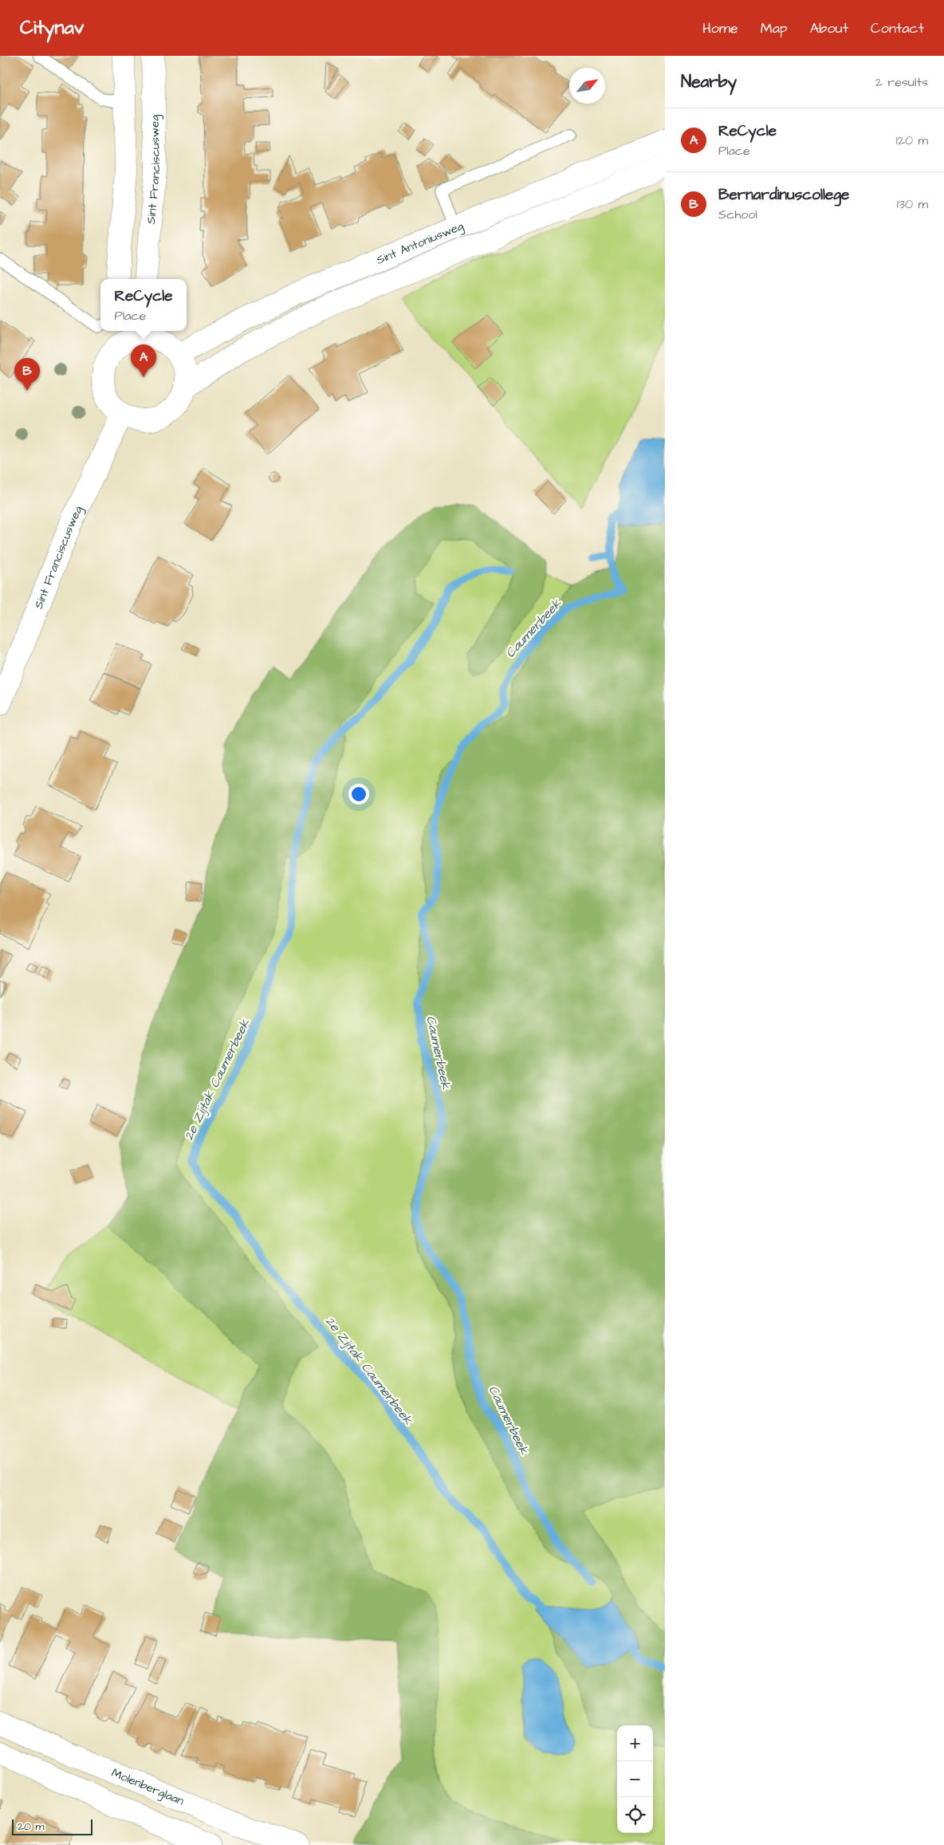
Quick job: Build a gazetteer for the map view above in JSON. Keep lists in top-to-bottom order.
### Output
{
  "streets": {
    "street": ["Sint Franciscusweg", "Sint Antoniusweg", "Molenberglaan"]
  },
  "crossings": [
    ["Sint Franciscusweg", "Sint Antoniusweg"]
  ],
  "water": ["Caumerbeek", "2e Zijtak Caumerbeek"],
  "scale_bar": "20 m",
  "north": "top right",
  "page": {
    "header": "Citynav",
    "nav": [
      "Home",
      "Map",
      "About",
      "Contact"
    ],
    "heading": ["Nearby", "2 results"],
    "list": [
      {
        "mark": "A",
        "name": "ReCycle",
        "note": "Place",
        "value": "120 m"
      },
      {
        "mark": "B",
        "name": "Bernardinuscollege",
        "note": "School",
        "value": "130 m"
      }
    ],
    "popup": ["ReCycle", "Place"],
    "pins": ["A", "B"],
    "map_buttons": ["+", "−"],
    "scale": "20 m"
  }
}
